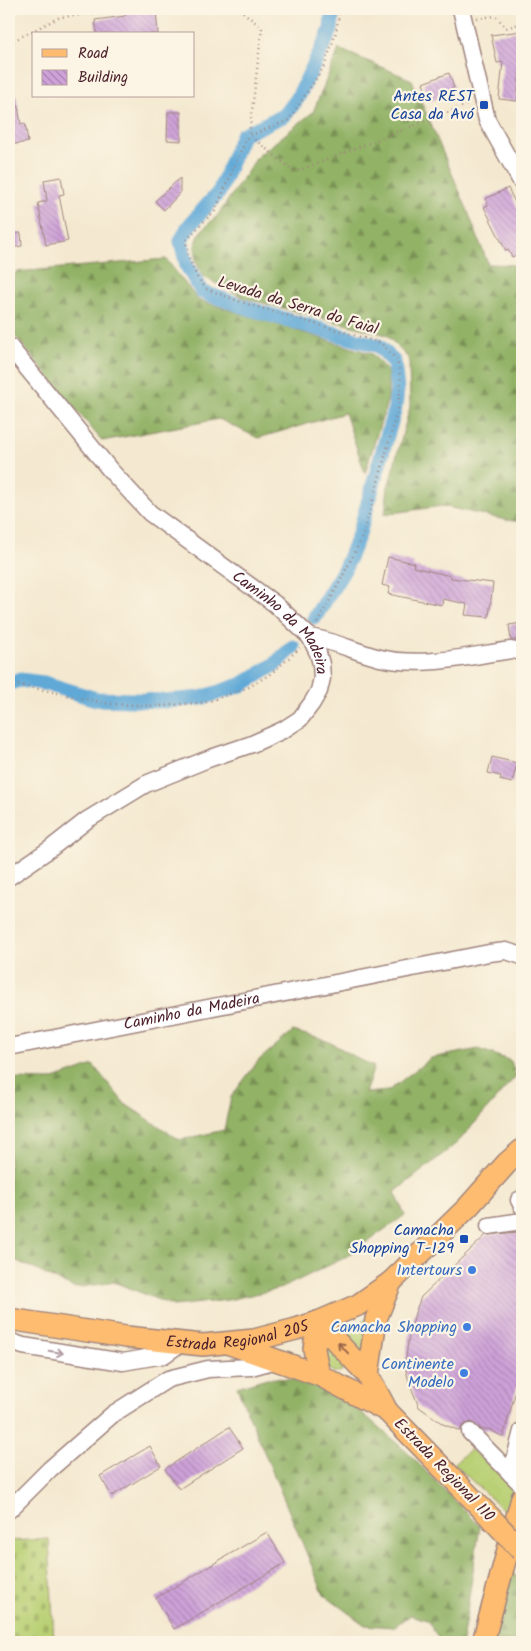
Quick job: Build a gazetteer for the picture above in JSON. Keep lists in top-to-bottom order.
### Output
{
  "streets": {
    "main road": ["Estrada Regional 205", "Estrada Regional 110"],
    "street": ["Caminho da Madeira"],
    "path": ["Levada da Serra do Faial"]
  },
  "crossings": [
    ["Levada da Serra do Faial", "Caminho da Madeira"],
    ["Estrada Regional 205", "Estrada Regional 110"]
  ],
  "places": {
    "transit": ["Antes REST Casa da Avó", "Camacha Shopping T-129"],
    "other": ["Intertours", "Camacha Shopping", "Continente Modelo"]
  },
  "legend": ["Road", "Building"]
}
